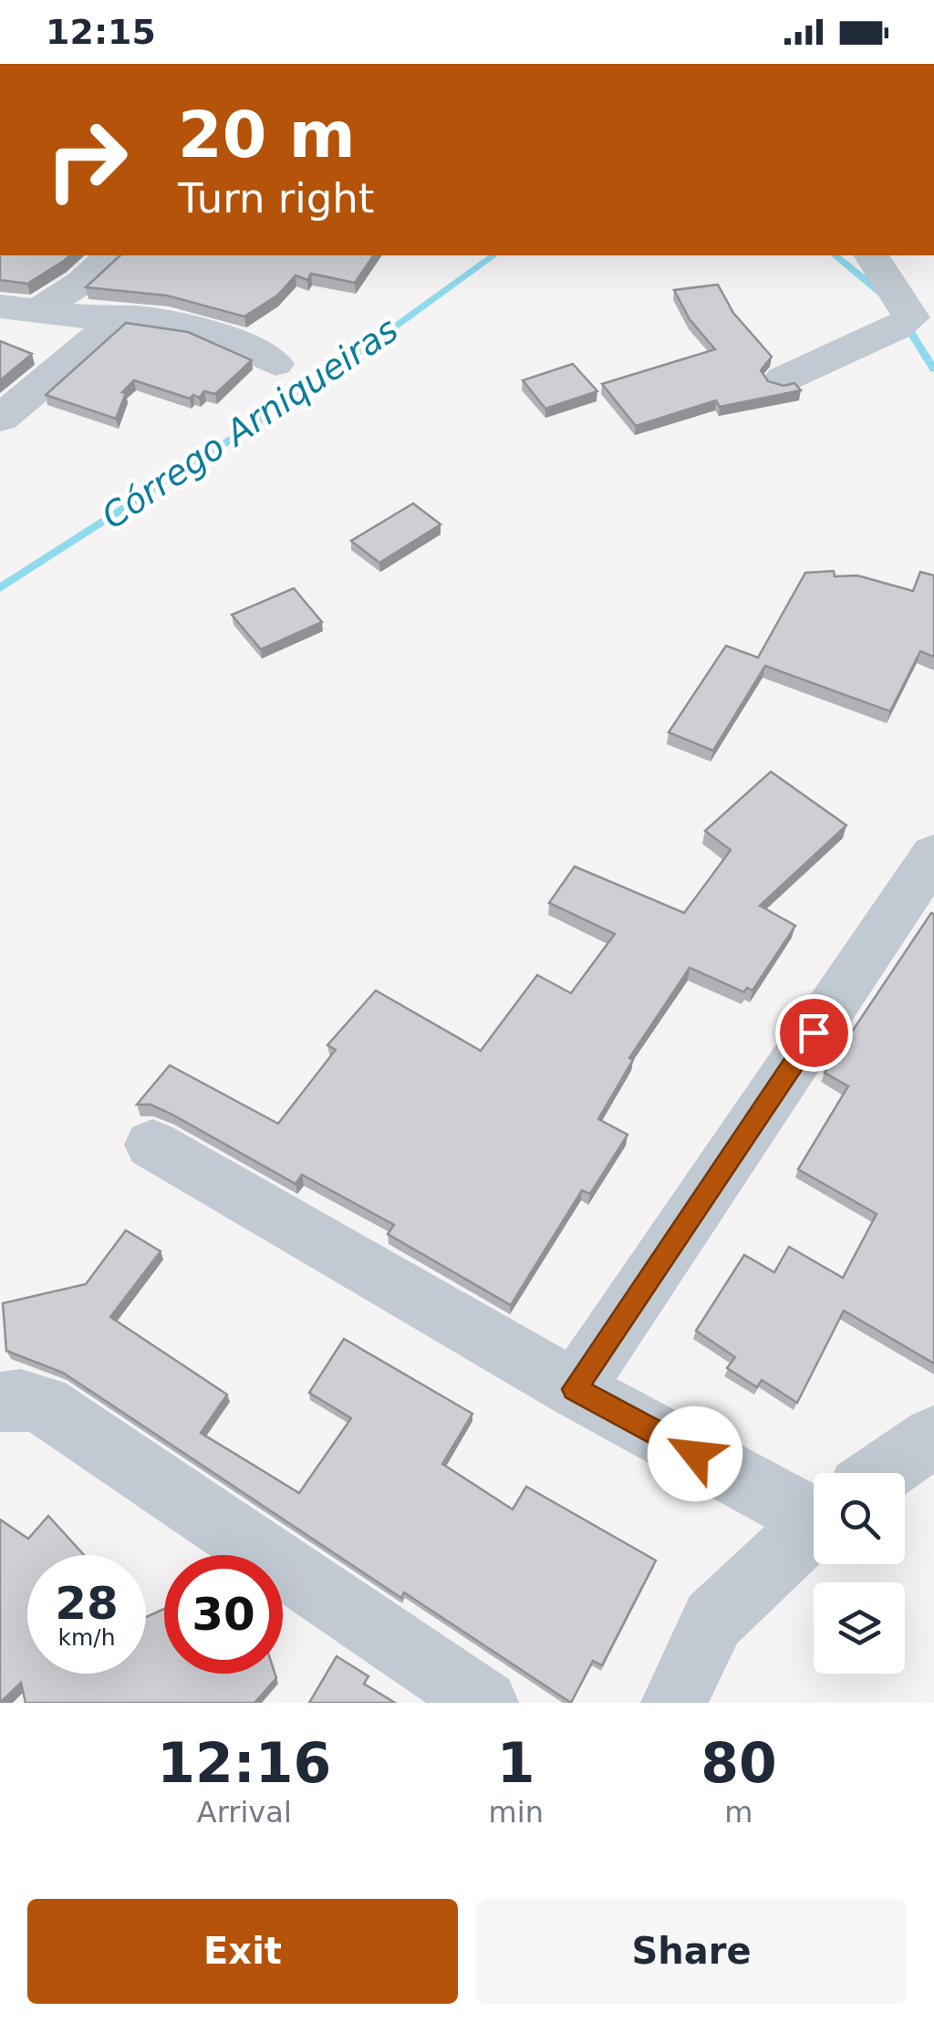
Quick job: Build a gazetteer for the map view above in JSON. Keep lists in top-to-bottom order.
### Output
{
  "water": ["Córrego Arniqueiras"],
  "page": {
    "status": "12:15",
    "turn": ["20 m", "Turn right"],
    "speed": "28 km/h",
    "limit": "30",
    "eta": [
      "12:16",
      "Arrival",
      "1",
      "min",
      "80",
      "m"
    ],
    "buttons": ["Exit", "Share"]
  }
}
